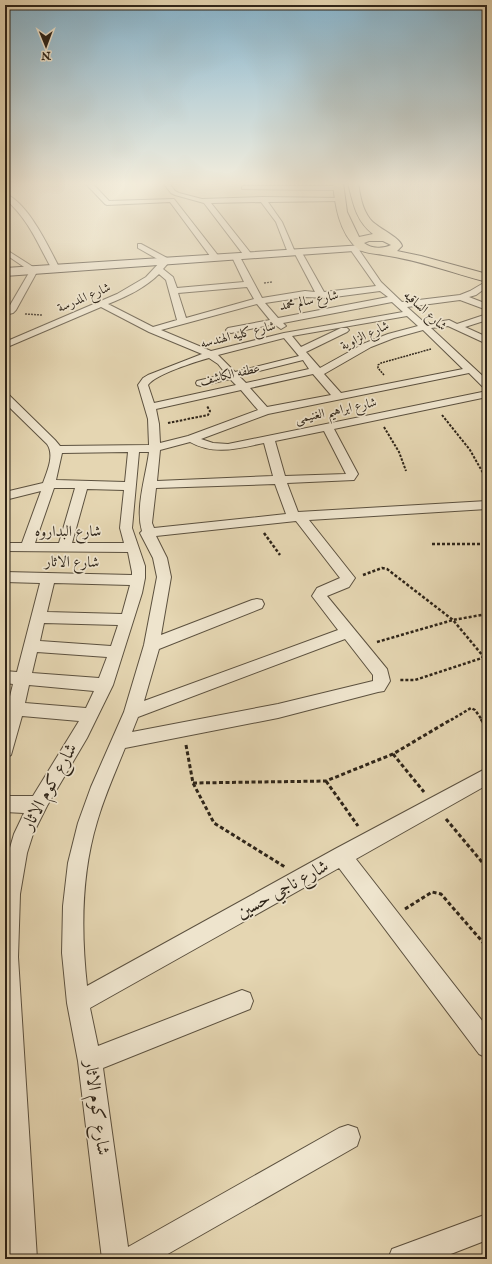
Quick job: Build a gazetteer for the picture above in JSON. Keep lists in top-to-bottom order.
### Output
{
  "streets": {
    "street": [
      "شارع المدرسة",
      "شارع سالم محمد",
      "شارع الساقيه",
      "شارع كليه الهندسه",
      "شارع الزاوية",
      "عطفه الكاشف",
      "شارع ابراهيم الغنيمى",
      "شارع البداروه",
      "شارع الاثار",
      "شارع كوم الاثار",
      "شارع ناجي حسين"
    ]
  },
  "crossings": [
    ["شارع سالم محمد", "شارع الساقيه"],
    ["شارع الساقيه", "شارع كليه الهندسه"],
    ["شارع الساقيه", "شارع الزاوية"],
    ["شارع كليه الهندسه", "عطفه الكاشف"],
    ["شارع كليه الهندسه", "شارع كوم الاثار"],
    ["شارع الزاوية", "عطفه الكاشف"],
    ["شارع البداروه", "شارع كوم الاثار"],
    ["شارع الاثار", "شارع كوم الاثار"],
    ["شارع كوم الاثار", "شارع ناجي حسين"]
  ],
  "north": "bottom"
}
